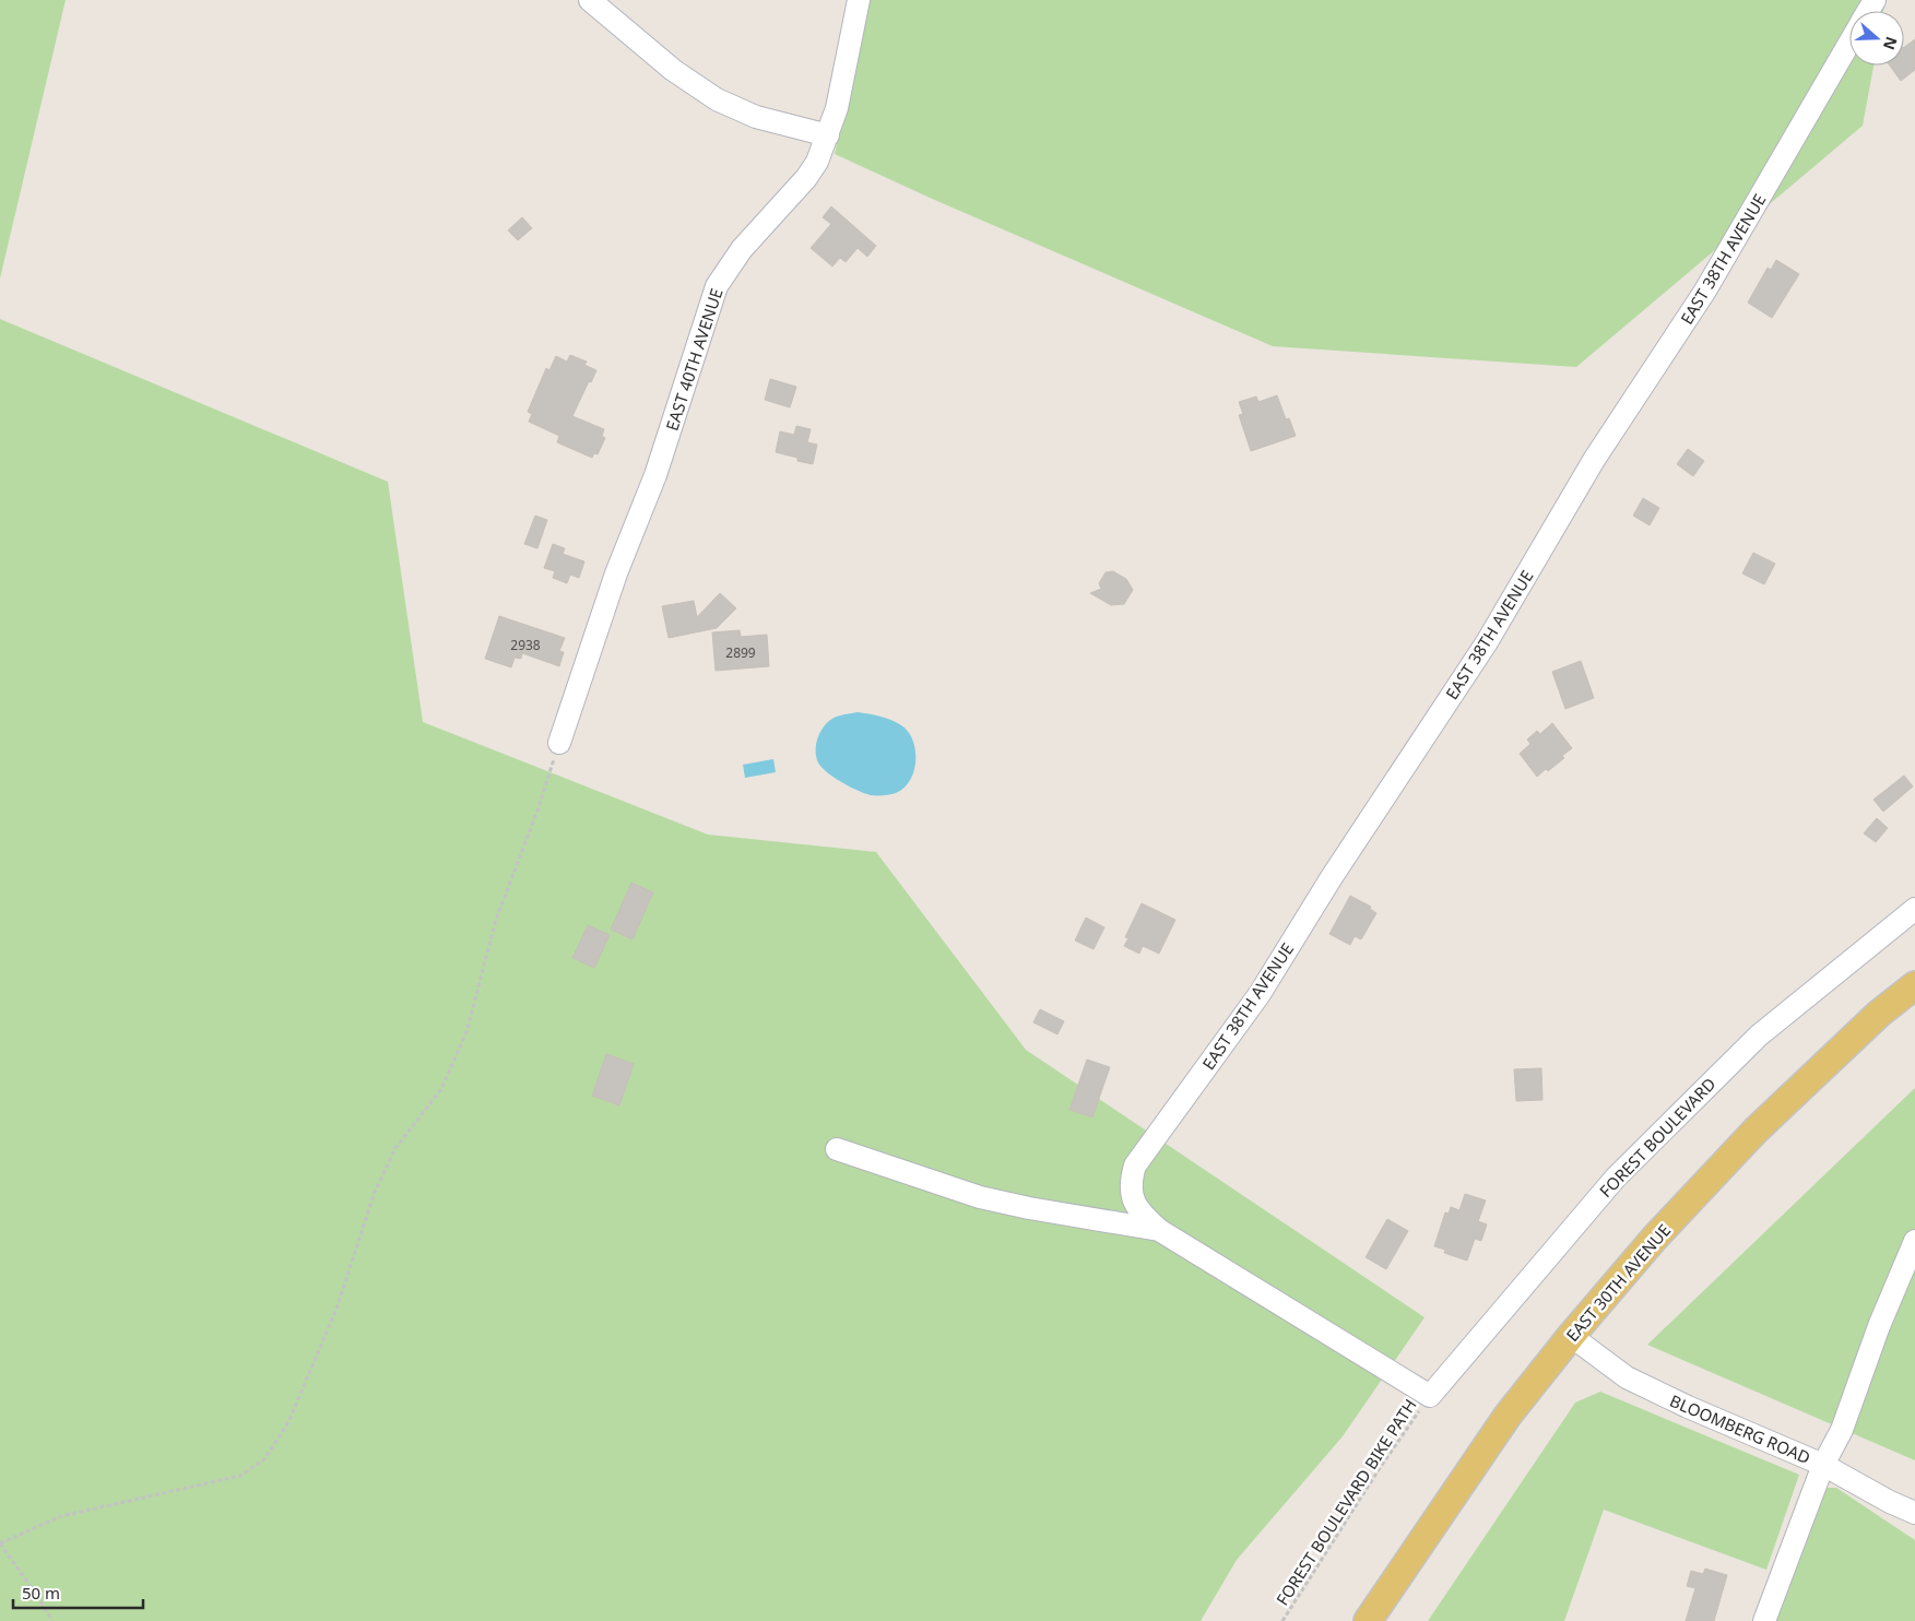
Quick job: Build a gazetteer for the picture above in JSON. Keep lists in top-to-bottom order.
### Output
{
  "streets": {
    "main road": ["EAST 30TH AVENUE"],
    "street": [
      "EAST 38TH AVENUE",
      "EAST 40TH AVENUE",
      "FOREST BOULEVARD",
      "BLOOMBERG ROAD"
    ],
    "path": ["FOREST BOULEVARD BIKE PATH"]
  },
  "crossings": [
    ["EAST 38TH AVENUE", "FOREST BOULEVARD"],
    ["EAST 38TH AVENUE", "FOREST BOULEVARD BIKE PATH"],
    ["FOREST BOULEVARD", "FOREST BOULEVARD BIKE PATH"],
    ["EAST 30TH AVENUE", "BLOOMBERG ROAD"]
  ],
  "house_numbers": ["2938", "2899"],
  "scale_bar": "50 m",
  "north": "right"
}
